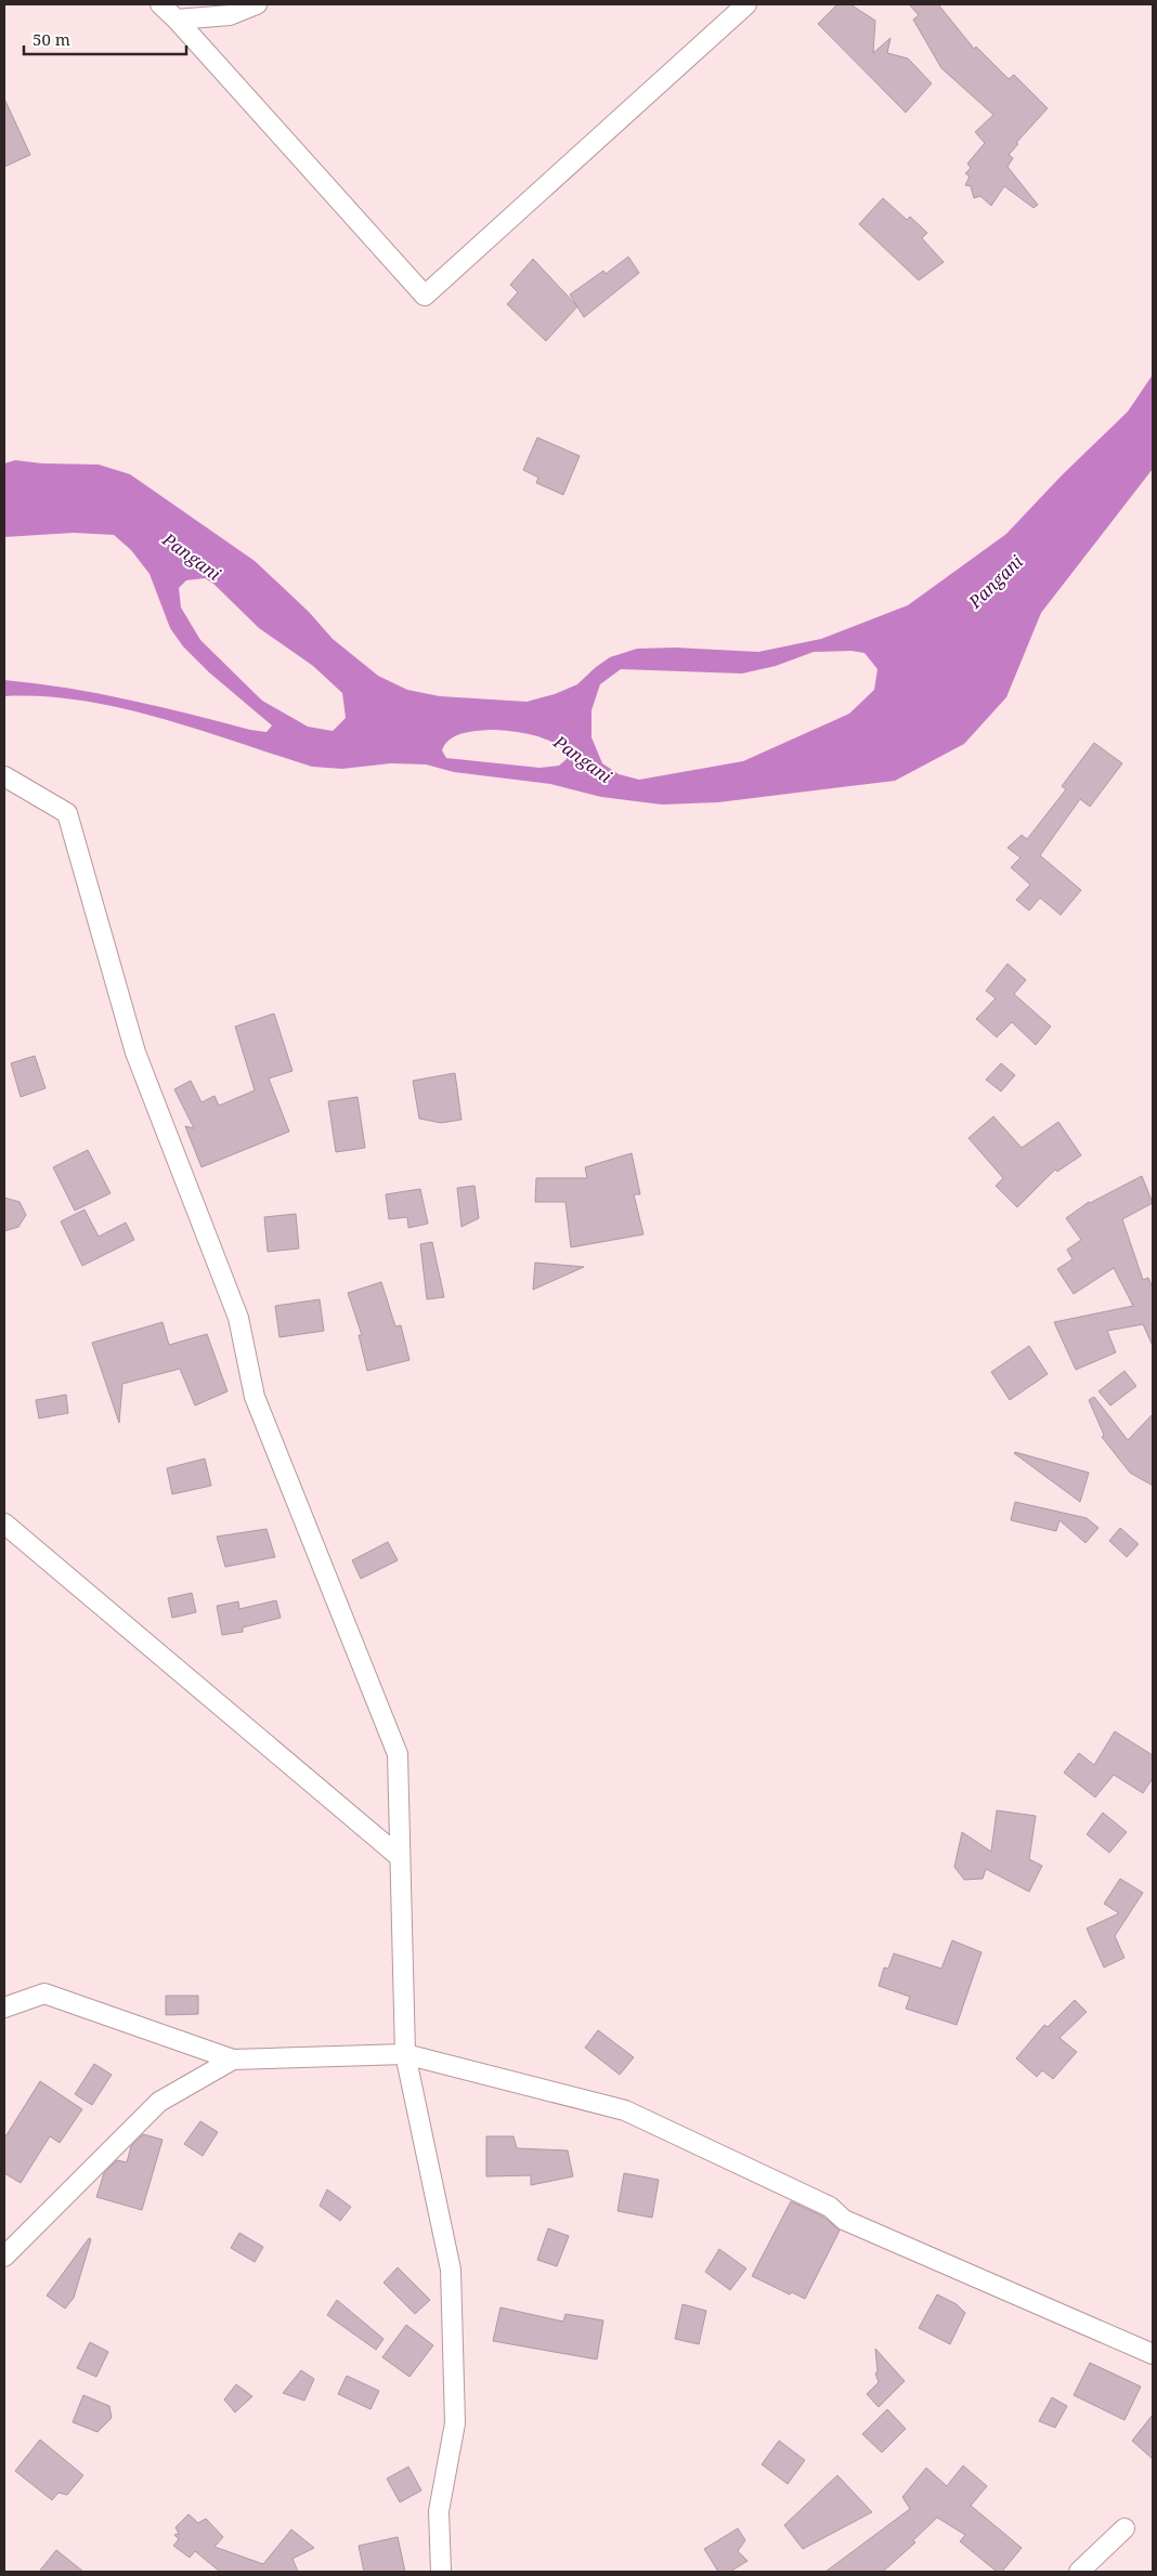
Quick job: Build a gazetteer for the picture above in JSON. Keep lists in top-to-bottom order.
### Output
{
  "water": ["Pangani"],
  "scale_bar": "50 m"
}
